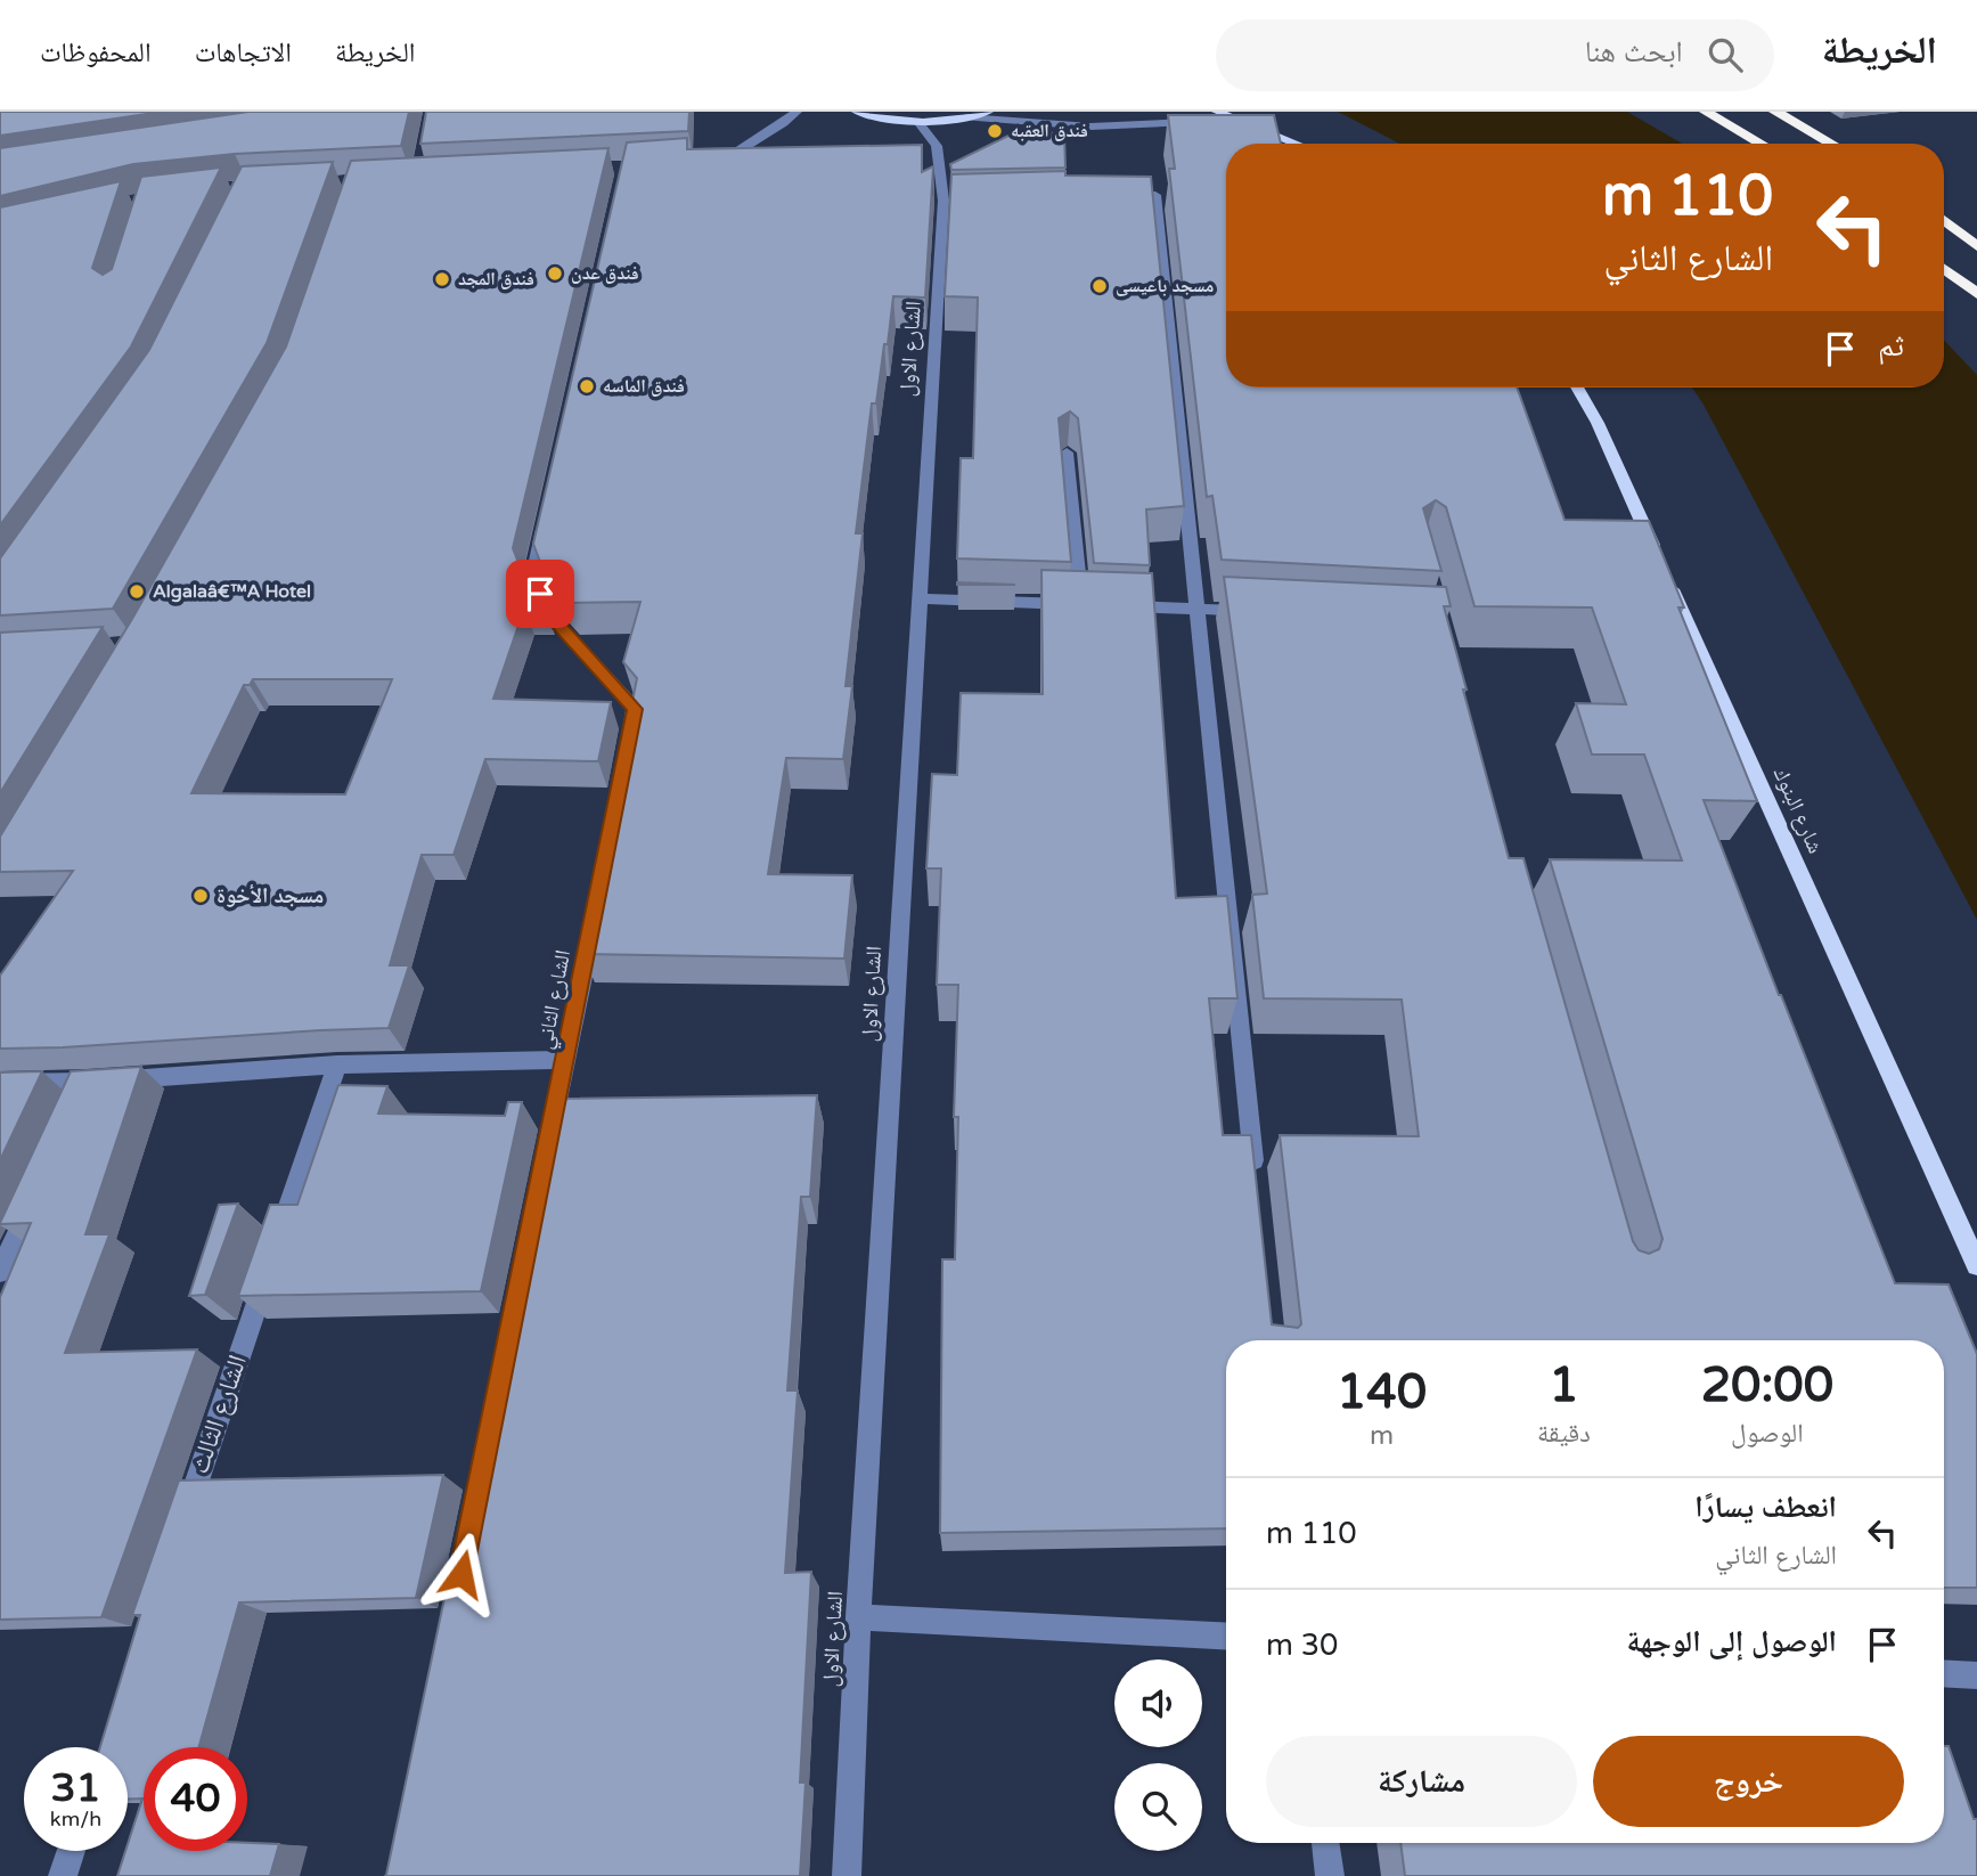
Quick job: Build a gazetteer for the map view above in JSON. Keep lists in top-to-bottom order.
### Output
{
  "streets": {
    "main road": ["شارع البنوك"],
    "street": ["الشارع الاول", "الشارع الثاني", "الشارع الثالث"]
  },
  "places": [
    "فندق العقبه",
    "فندق عدن",
    "فندق المجد",
    "مسجد باعيسى",
    "فندق الماسه",
    "Algalaâ€™A Hotel",
    "مسجد الأخوة"
  ],
  "page": {
    "header": "الخريطة",
    "search": "ابحث هنا",
    "nav": ["الخريطة", "الاتجاهات", "المحفوظات"],
    "turn": ["110 m", "الشارع الثاني"],
    "then": "ثم",
    "eta": [
      "20:00",
      "الوصول",
      "1",
      "دقيقة",
      "140",
      "m"
    ],
    "list": [
      {
        "name": "انعطف يسارًا",
        "note": "الشارع الثاني",
        "value": "110 m"
      },
      {
        "name": "الوصول إلى الوجهة",
        "value": "30 m"
      }
    ],
    "buttons": ["خروج", "مشاركة"],
    "speed": "31 km/h",
    "limit": "40"
  }
}
